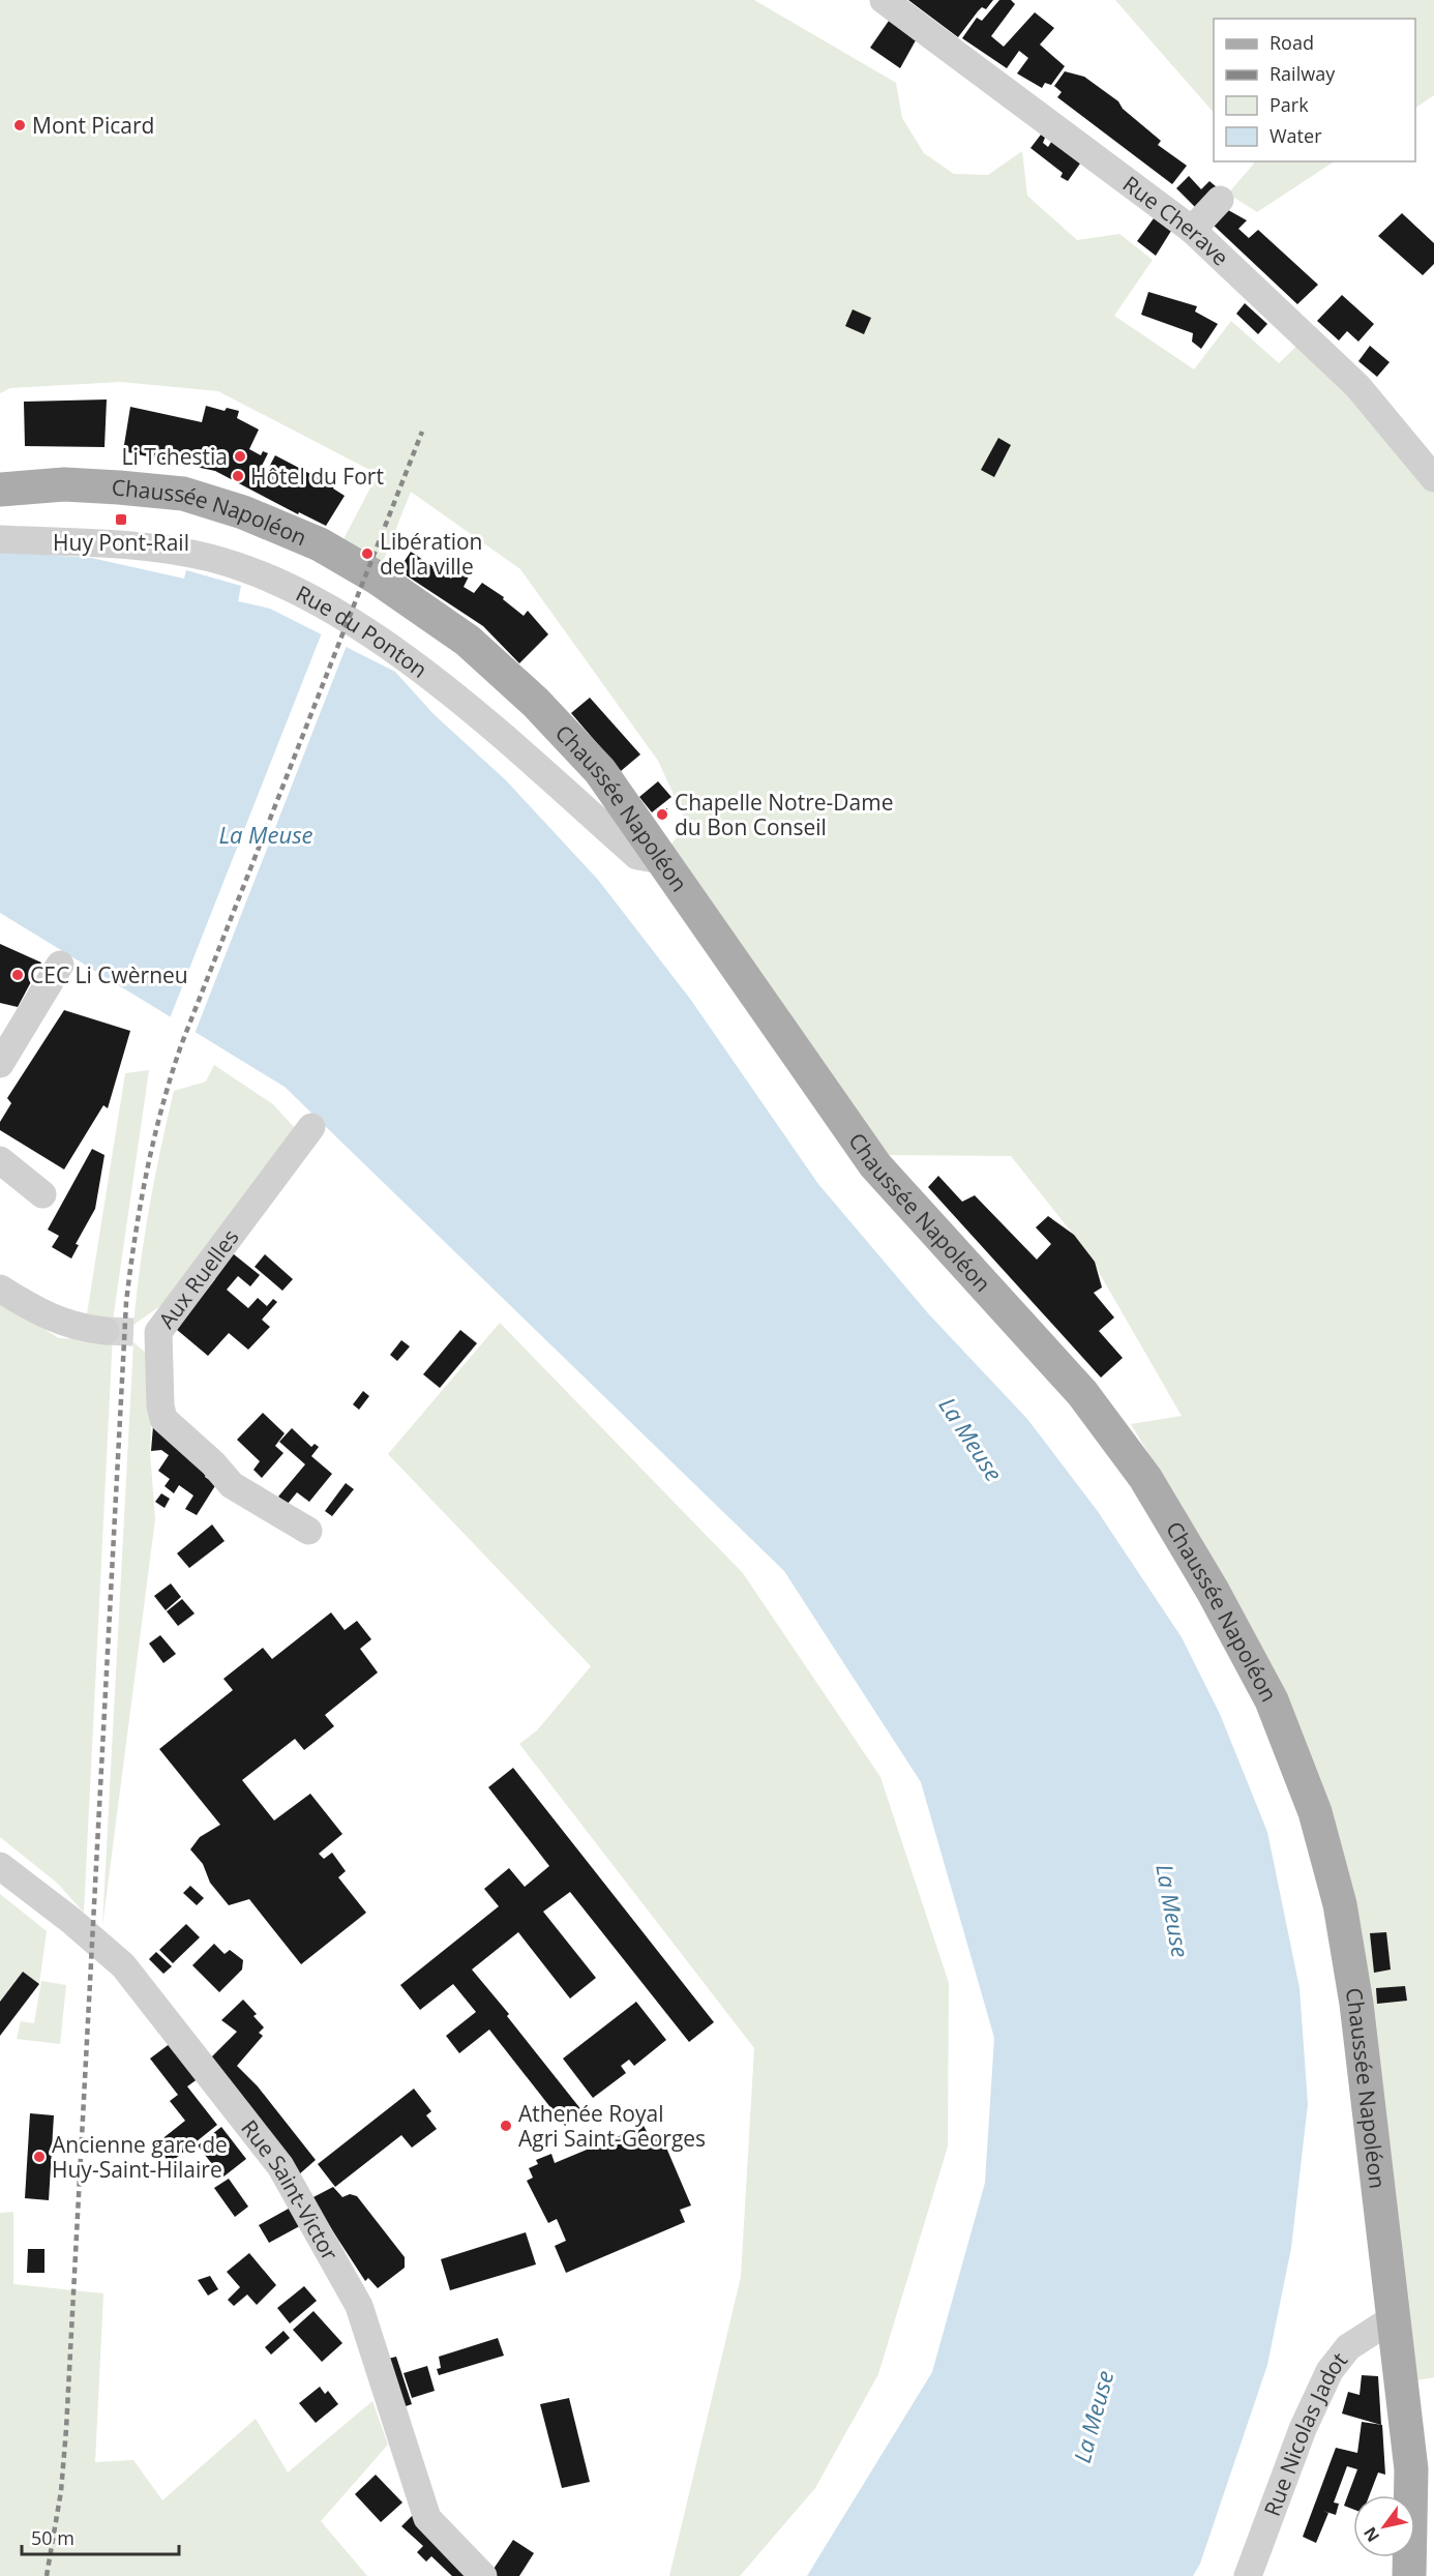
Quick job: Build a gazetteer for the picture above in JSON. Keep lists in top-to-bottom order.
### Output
{
  "streets": {
    "main road": ["Chaussée Napoléon"],
    "street": [
      "Rue Cherave",
      "Rue du Ponton",
      "Aux Ruelles",
      "Rue Saint-Victor",
      "Rue Nicolas Jadot"
    ]
  },
  "crossings": [
    ["Chaussée Napoléon", "Rue du Ponton"],
    ["Chaussée Napoléon", "Rue Nicolas Jadot"]
  ],
  "water": ["La Meuse"],
  "places": {
    "other": [
      "Mont Picard",
      "Li Tchestia",
      "Hôtel du Fort",
      "Libération de la ville",
      "Chapelle Notre-Dame du Bon Conseil",
      "CEC Li Cwèrneu",
      "Athenée Royal Agri Saint-Georges",
      "Ancienne gare de Huy-Saint-Hilaire"
    ],
    "transit": ["Huy Pont-Rail"]
  },
  "legend": [
    "Road",
    "Railway",
    "Park",
    "Water"
  ],
  "scale_bar": "50 m",
  "north": "bottom left"
}
